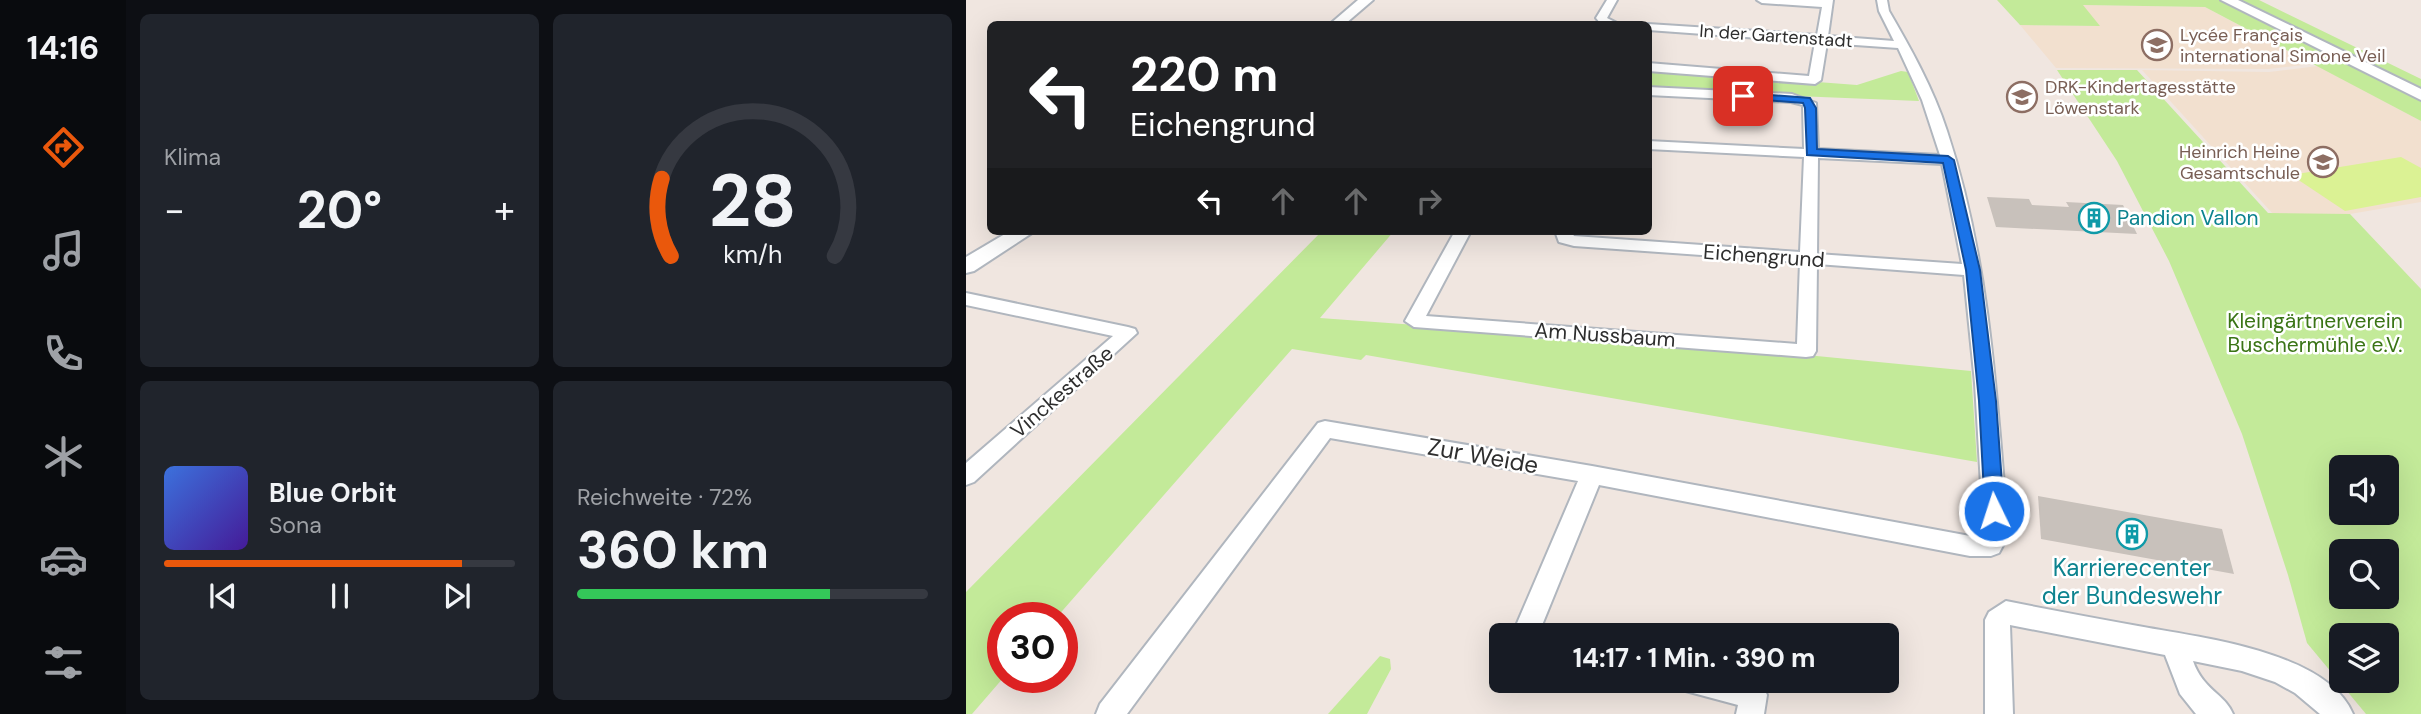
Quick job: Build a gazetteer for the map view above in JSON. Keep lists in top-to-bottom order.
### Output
{
  "streets": {
    "street": [
      "In der Gartenstadt",
      "Eichengrund",
      "Am Nussbaum",
      "Vinckestraße",
      "Zur Weide"
    ]
  },
  "crossings": [
    ["Eichengrund", "Am Nussbaum"],
    ["Eichengrund", "Zur Weide"]
  ],
  "parks": ["Kleingärtnerverein Buschermühle e.V."],
  "places": {
    "school or university": ["Lycée Français international Simone Veil", "DRK-Kindertagesstätte Löwenstark", "Heinrich Heine Gesamtschule"],
    "building": ["Pandion Vallon", "Karrierecenter der Bundeswehr"]
  },
  "page": {
    "tabs": "14:16",
    "tile": [
      "Klima",
      ["Reichweite · 72%", "360 km"]
    ],
    "turn": ["220 m", "Eichengrund"],
    "heat": ["−", "20°", "+"],
    "song": ["Blue Orbit", "Sona"],
    "limit": "30",
    "trip": "14:17 · 1 Min. · 390 m",
    "gauge": ["28", "km/h"]
  }
}
